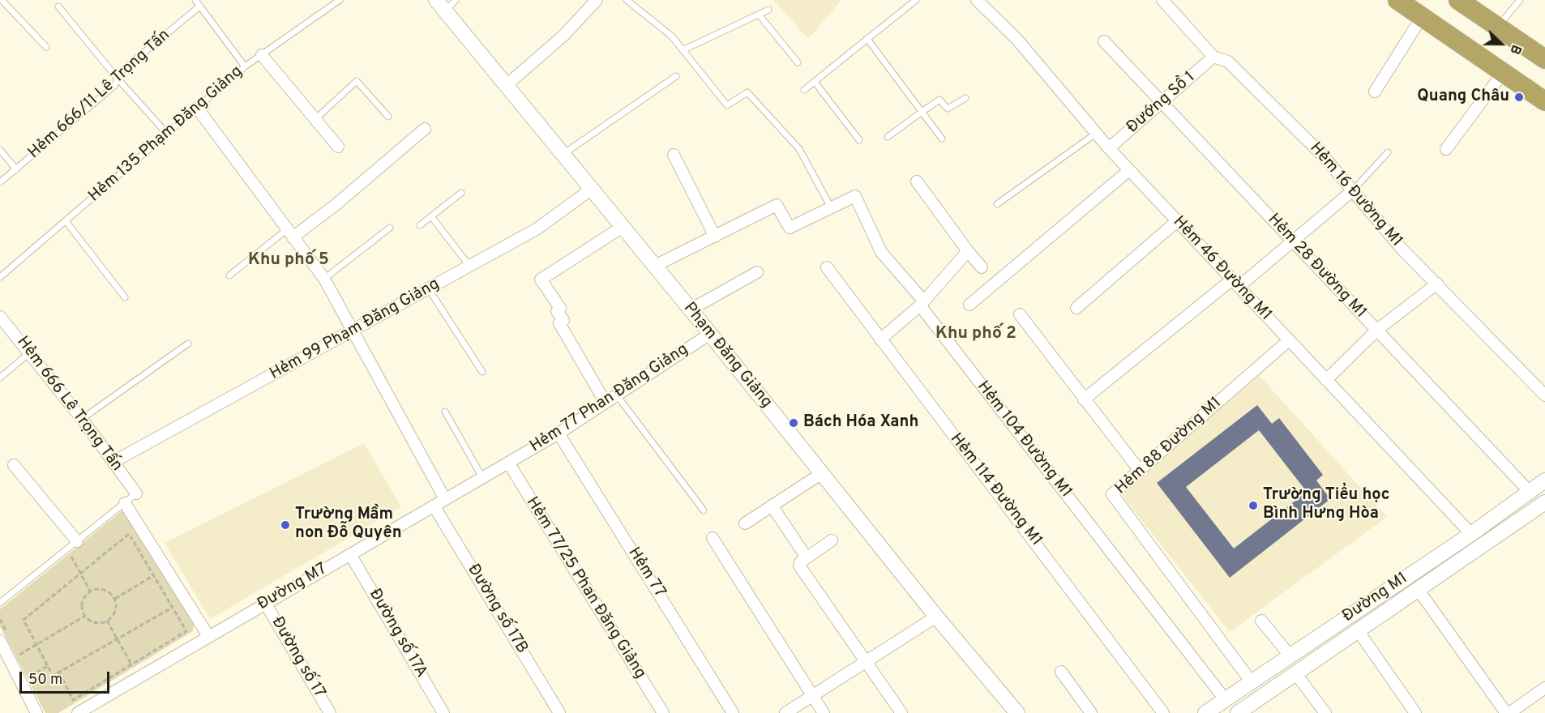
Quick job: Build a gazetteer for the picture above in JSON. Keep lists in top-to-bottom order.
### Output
{
  "streets": {
    "street": [
      "Đướng Sồ 1",
      "Hẻm 16 Đường M1",
      "Hẻm 28 Đường M1",
      "Hẻm 46 Đường M1",
      "Hẻm 99 Phạm Đăng Giảng",
      "Phạm Đăng Giảng",
      "Hẻm 77 Phan Đăng Giảng",
      "Hẻm 666 Lê Trọng Tấn",
      "Hẻm 104 Đường M1",
      "Hẻm 88 Đường M1",
      "Hẻm 114 Đường M1",
      "Hẻm 77",
      "Đường M7",
      "Hẻm 77/25 Phan Đăng Giảng",
      "Đường M1",
      "Đường số 17B",
      "Đường số 17A",
      "Đường số 17"
    ],
    "lane": ["Hẻm 666/11 Lê Trọng Tấn", "Hẻm 135 Phạm Đăng Giảng"]
  },
  "crossings": [
    ["Đướng Sồ 1", "Hẻm 16 Đường M1"],
    ["Đướng Sồ 1", "Hẻm 28 Đường M1"],
    ["Đướng Sồ 1", "Hẻm 46 Đường M1"],
    ["Hẻm 28 Đường M1", "Đường M1"],
    ["Hẻm 46 Đường M1", "Hẻm 88 Đường M1"],
    ["Hẻm 46 Đường M1", "Đường M1"],
    ["Hẻm 99 Phạm Đăng Giảng", "Phạm Đăng Giảng"],
    ["Hẻm 99 Phạm Đăng Giảng", "Hẻm 666 Lê Trọng Tấn"],
    ["Phạm Đăng Giảng", "Hẻm 77 Phan Đăng Giảng"],
    ["Hẻm 77 Phan Đăng Giảng", "Hẻm 77"],
    ["Hẻm 77 Phan Đăng Giảng", "Đường M7"],
    ["Hẻm 77 Phan Đăng Giảng", "Hẻm 77/25 Phan Đăng Giảng"],
    ["Hẻm 104 Đường M1", "Đường M1"],
    ["Hẻm 88 Đường M1", "Đường M1"],
    ["Đường M7", "Hẻm 77/25 Phan Đăng Giảng"],
    ["Đường M7", "Đường số 17B"],
    ["Đường M7", "Đường số 17A"],
    ["Đường M7", "Đường số 17"]
  ],
  "districts": ["Khu phố 5", "Khu phố 2"],
  "places": [
    "Quang Châu",
    "Bách Hóa Xanh",
    "Trường Tiểu học Bình Hưng Hòa",
    "Trường Mầm non Đỗ Quyên"
  ],
  "scale_bar": "50 m",
  "north": "right"
}
